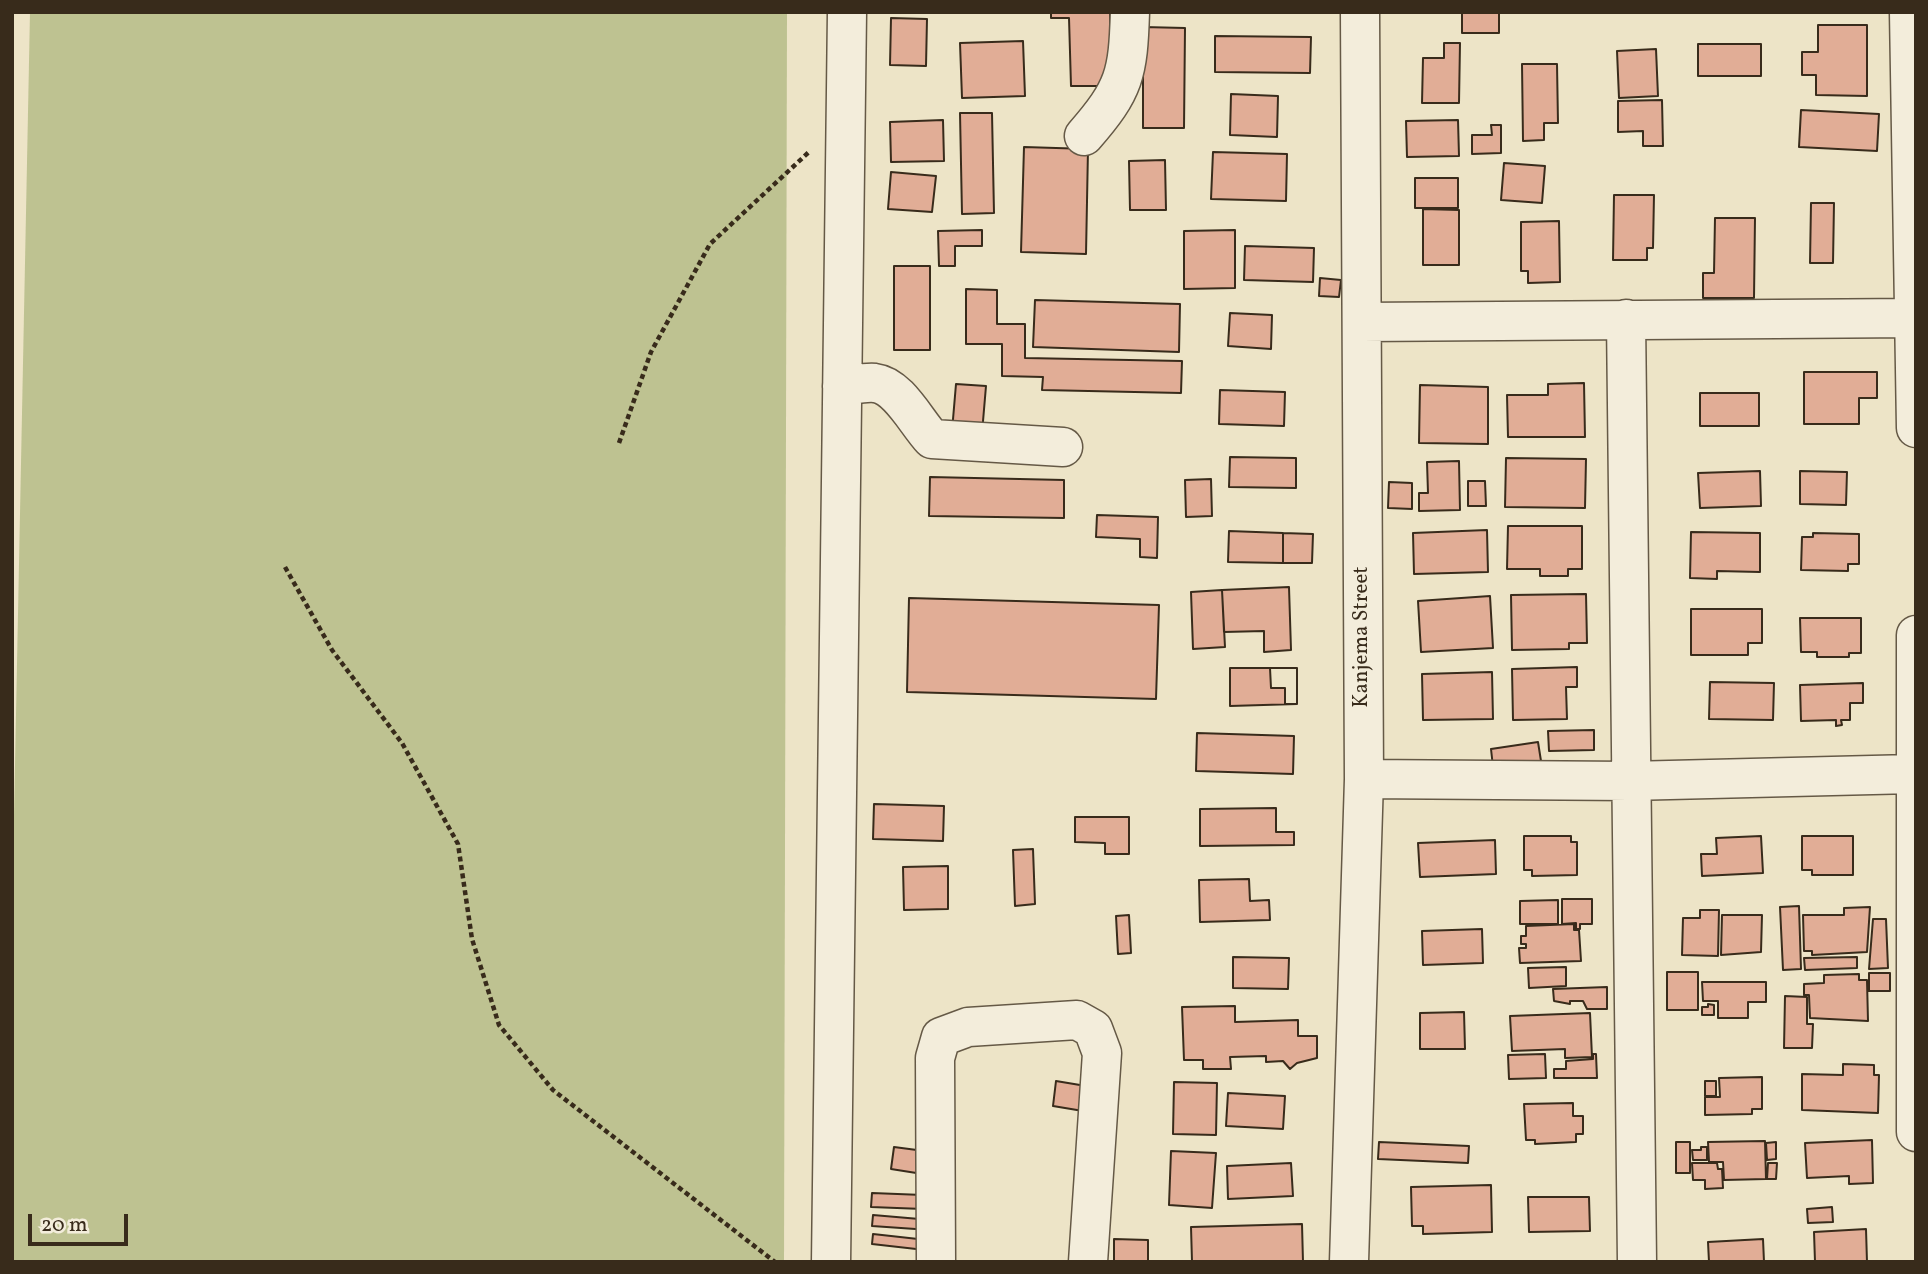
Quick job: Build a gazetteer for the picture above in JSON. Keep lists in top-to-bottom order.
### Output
{
  "streets": {
    "street": ["Kanjema Street"]
  },
  "scale_bar": "20 m"
}
